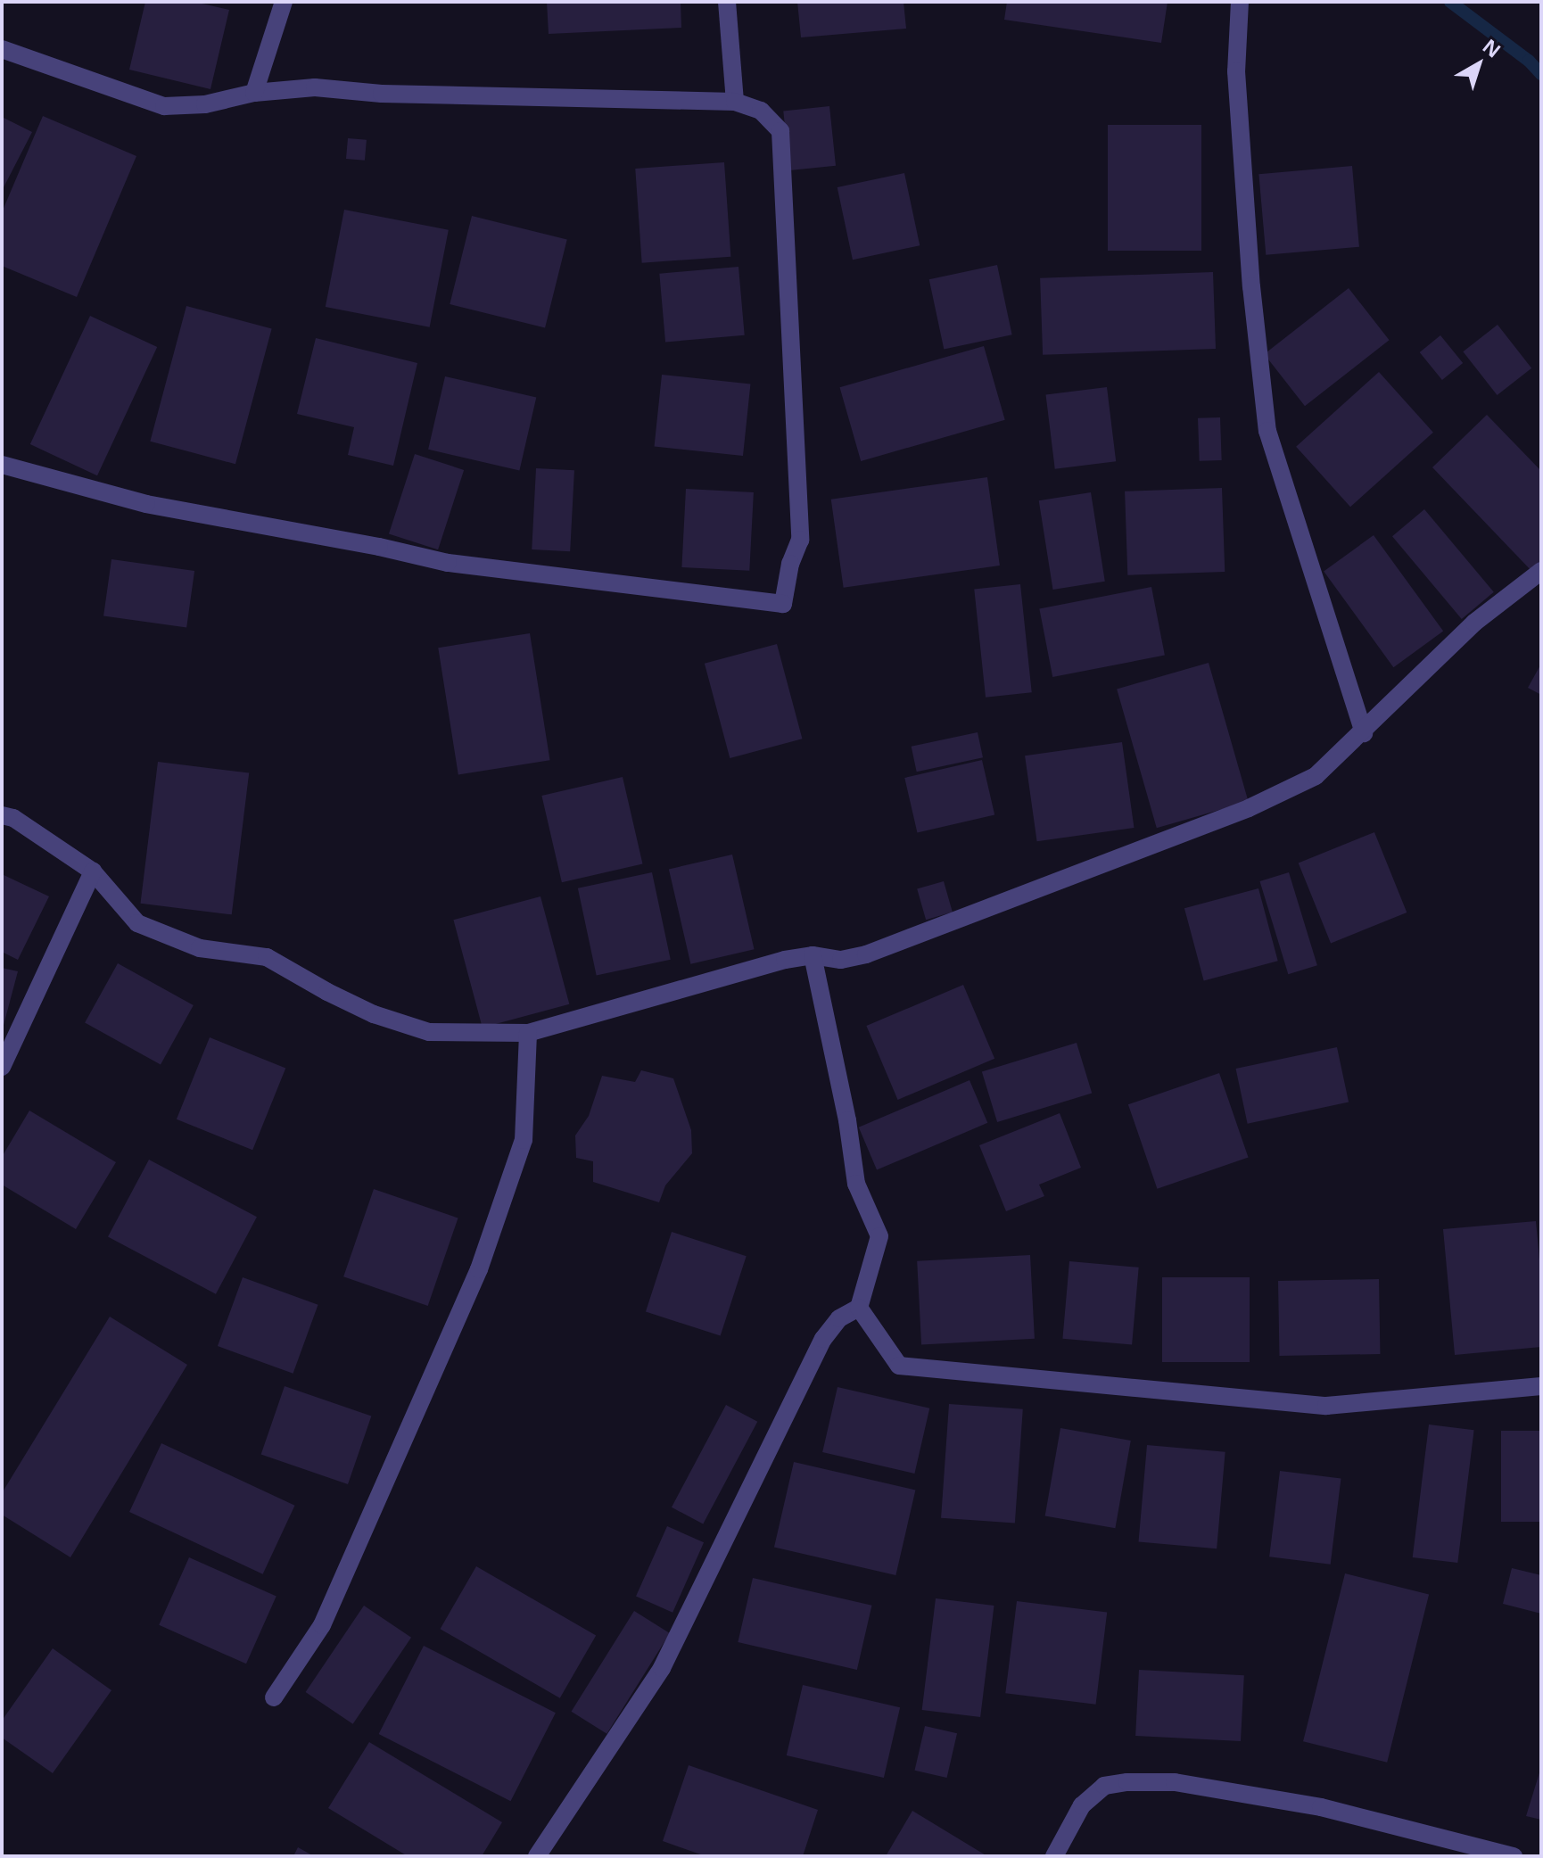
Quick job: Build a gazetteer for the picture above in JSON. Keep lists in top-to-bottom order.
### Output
{
  "north": "top right"
}
